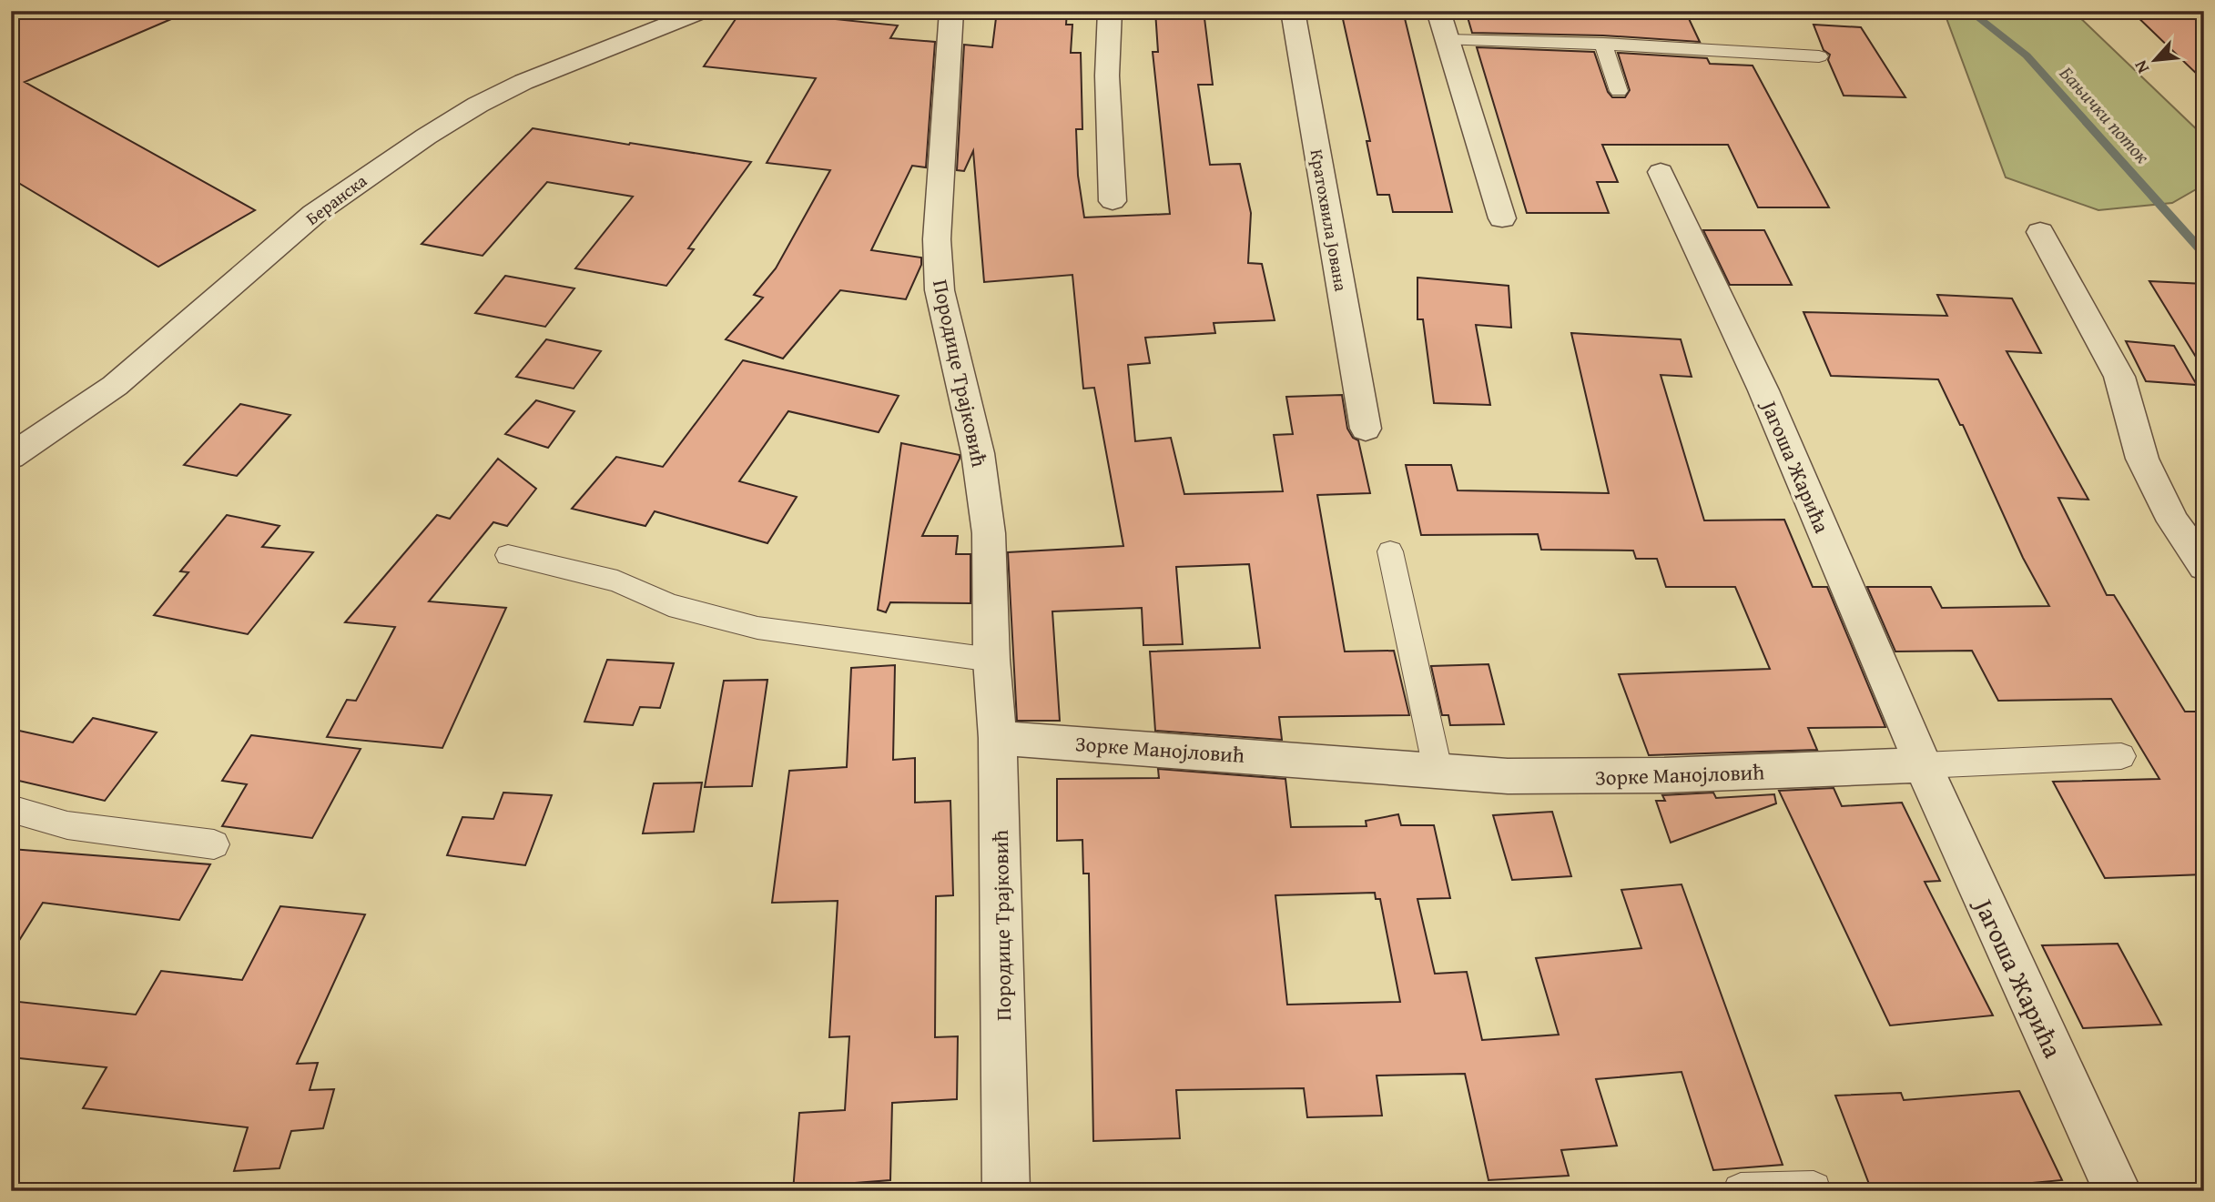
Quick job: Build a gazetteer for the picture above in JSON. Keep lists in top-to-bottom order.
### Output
{
  "streets": {
    "street": [
      "Беранска",
      "Кратохвила Јована",
      "Породице Трајковић",
      "Јагоша Жарића",
      "Зорке Манојловић"
    ]
  },
  "crossings": [
    ["Породице Трајковић", "Зорке Манојловић"],
    ["Јагоша Жарића", "Зорке Манојловић"]
  ],
  "water": ["Бањички поток"],
  "north": "bottom left"
}
